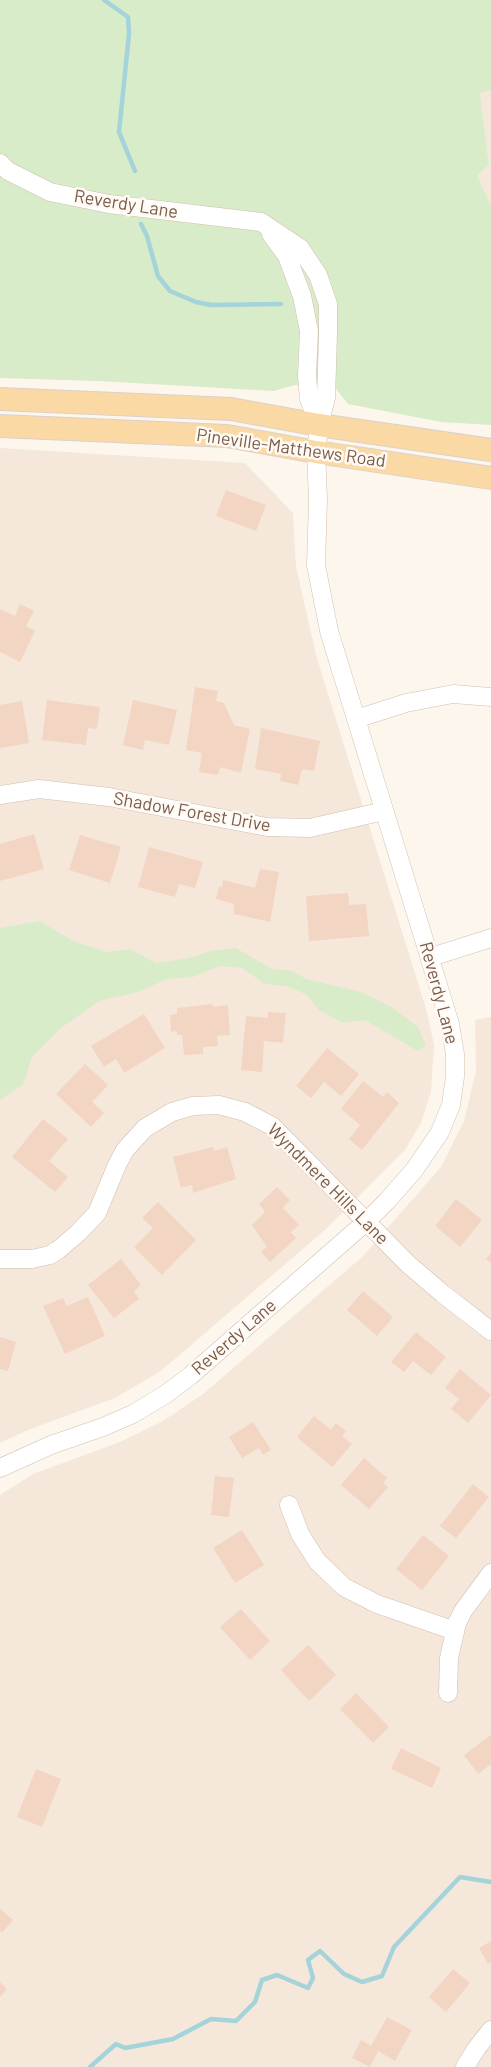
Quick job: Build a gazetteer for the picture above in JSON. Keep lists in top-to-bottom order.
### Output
{
  "streets": {
    "main road": ["Pineville-Matthews Road"],
    "street": ["Reverdy Lane", "Shadow Forest Drive", "Wyndmere Hills Lane"]
  },
  "crossings": [
    ["Reverdy Lane", "Pineville-Matthews Road"],
    ["Reverdy Lane", "Shadow Forest Drive"],
    ["Reverdy Lane", "Wyndmere Hills Lane"]
  ]
}
